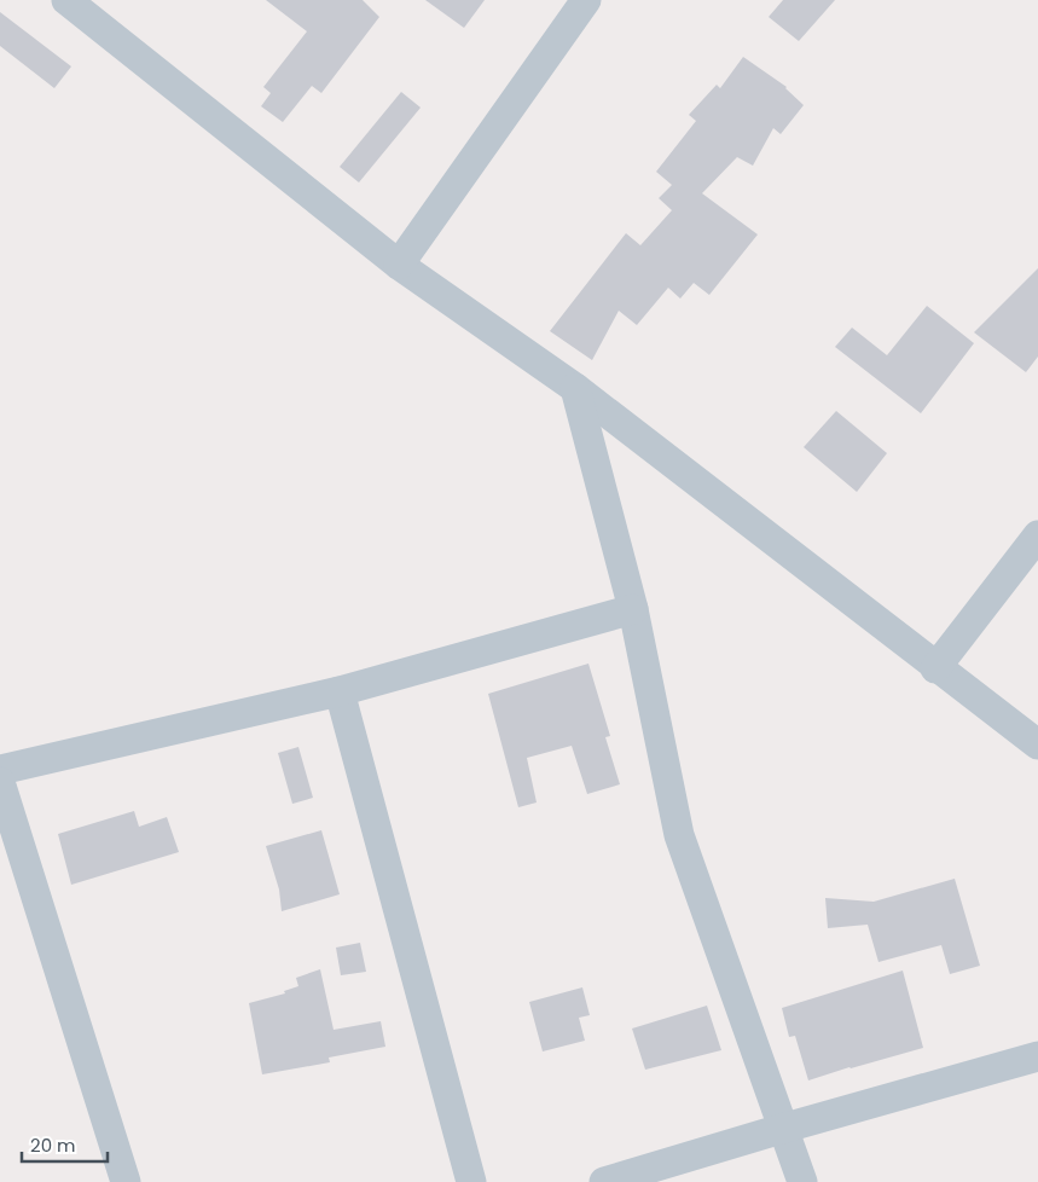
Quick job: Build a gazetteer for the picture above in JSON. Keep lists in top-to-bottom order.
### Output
{
  "scale_bar": "20 m"
}
